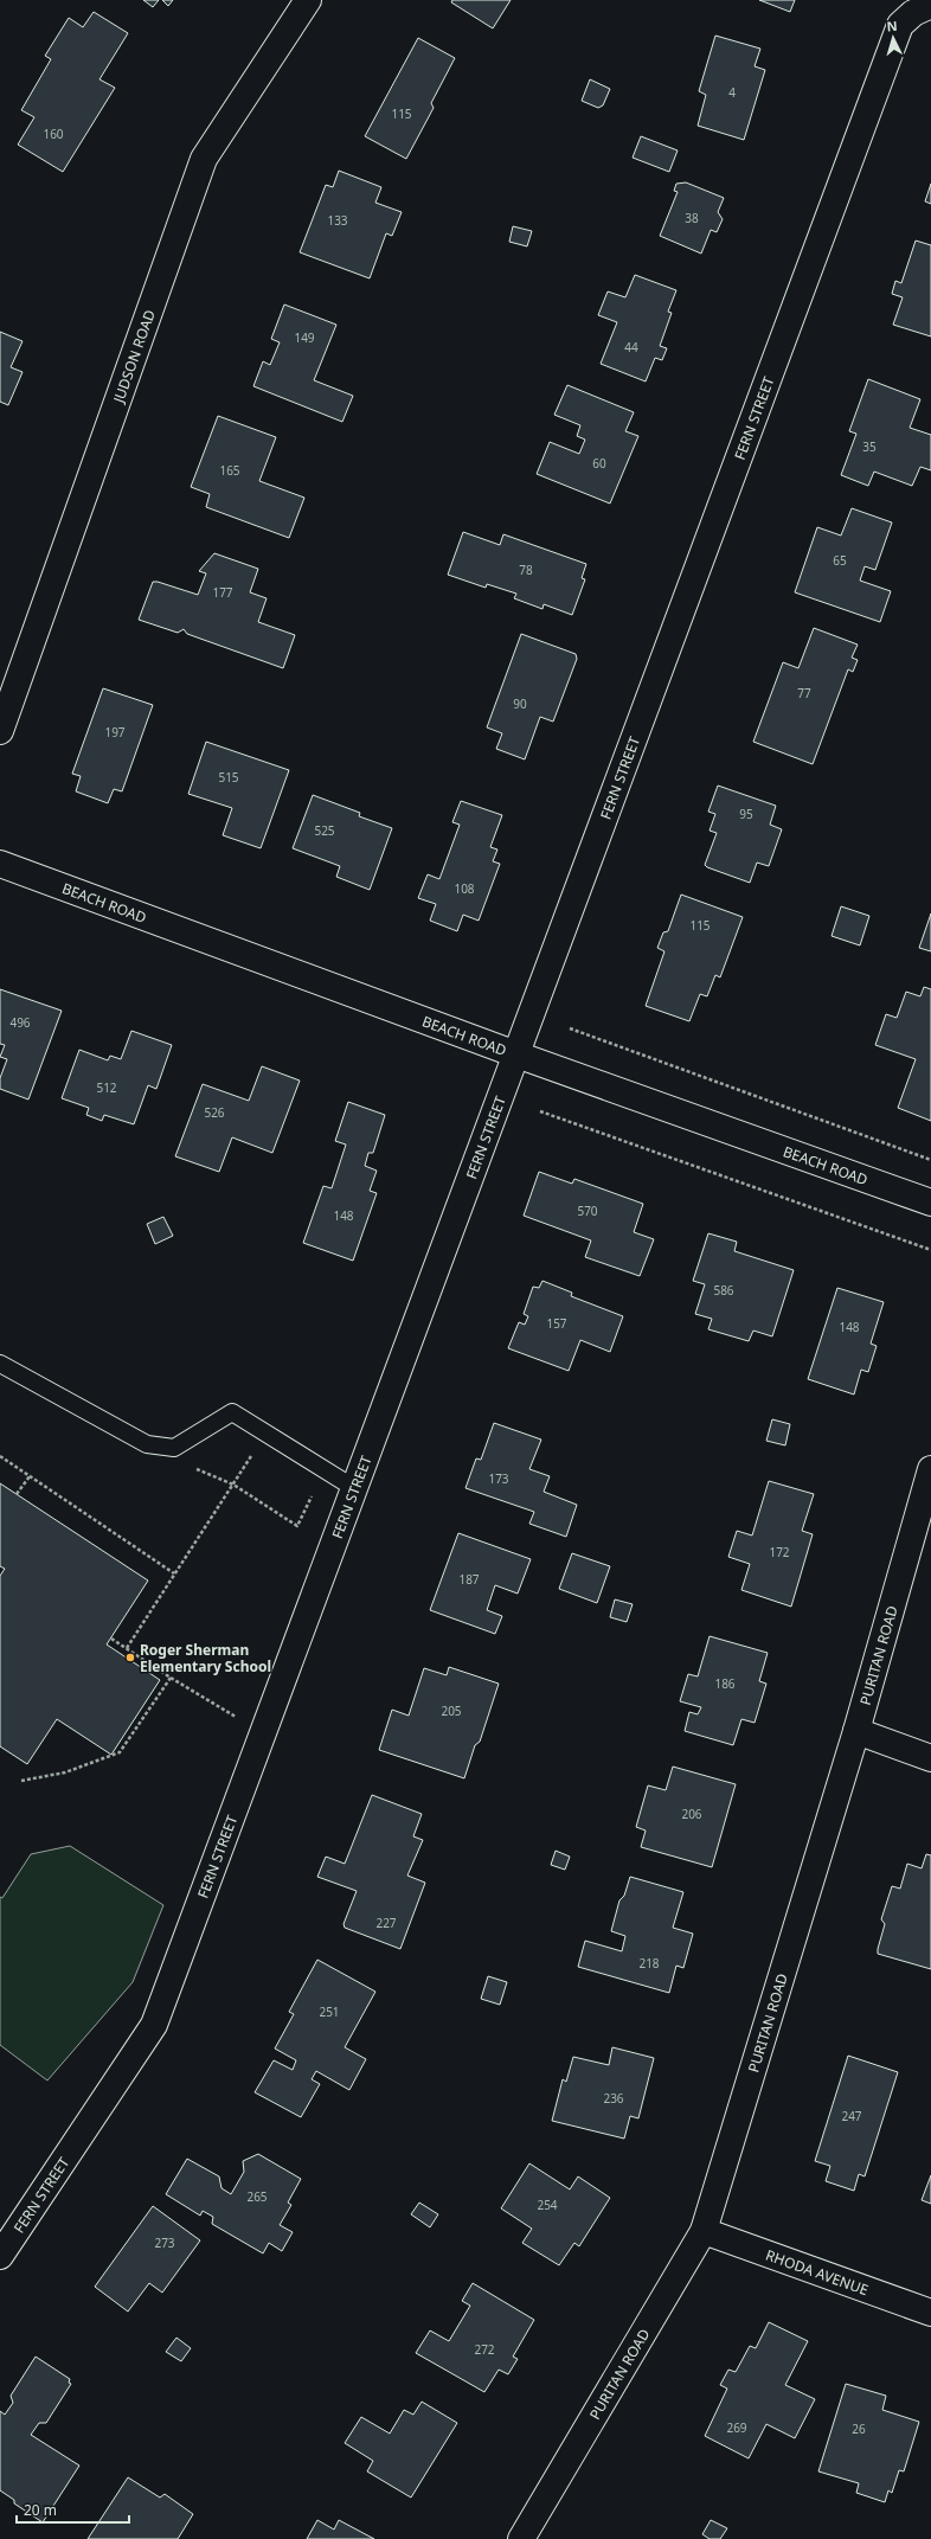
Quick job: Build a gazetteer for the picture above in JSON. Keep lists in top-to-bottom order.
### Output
{
  "streets": {
    "street": [
      "JUDSON ROAD",
      "FERN STREET",
      "BEACH ROAD",
      "PURITAN ROAD",
      "RHODA AVENUE"
    ]
  },
  "crossings": [
    ["FERN STREET", "BEACH ROAD"],
    ["PURITAN ROAD", "RHODA AVENUE"]
  ],
  "places": ["Roger Sherman Elementary School"],
  "house_numbers": [
    "4",
    "115",
    "160",
    "38",
    "133",
    "149",
    "44",
    "35",
    "60",
    "165",
    "65",
    "78",
    "177",
    "77",
    "90",
    "197",
    "515",
    "95",
    "525",
    "108",
    "115",
    "496",
    "512",
    "526",
    "570",
    "148",
    "586",
    "157",
    "148",
    "173",
    "172",
    "187",
    "186",
    "205",
    "206",
    "227",
    "218",
    "251",
    "236",
    "247",
    "265",
    "254",
    "273",
    "272",
    "269",
    "26"
  ],
  "scale_bar": "20 m",
  "north": "top"
}
